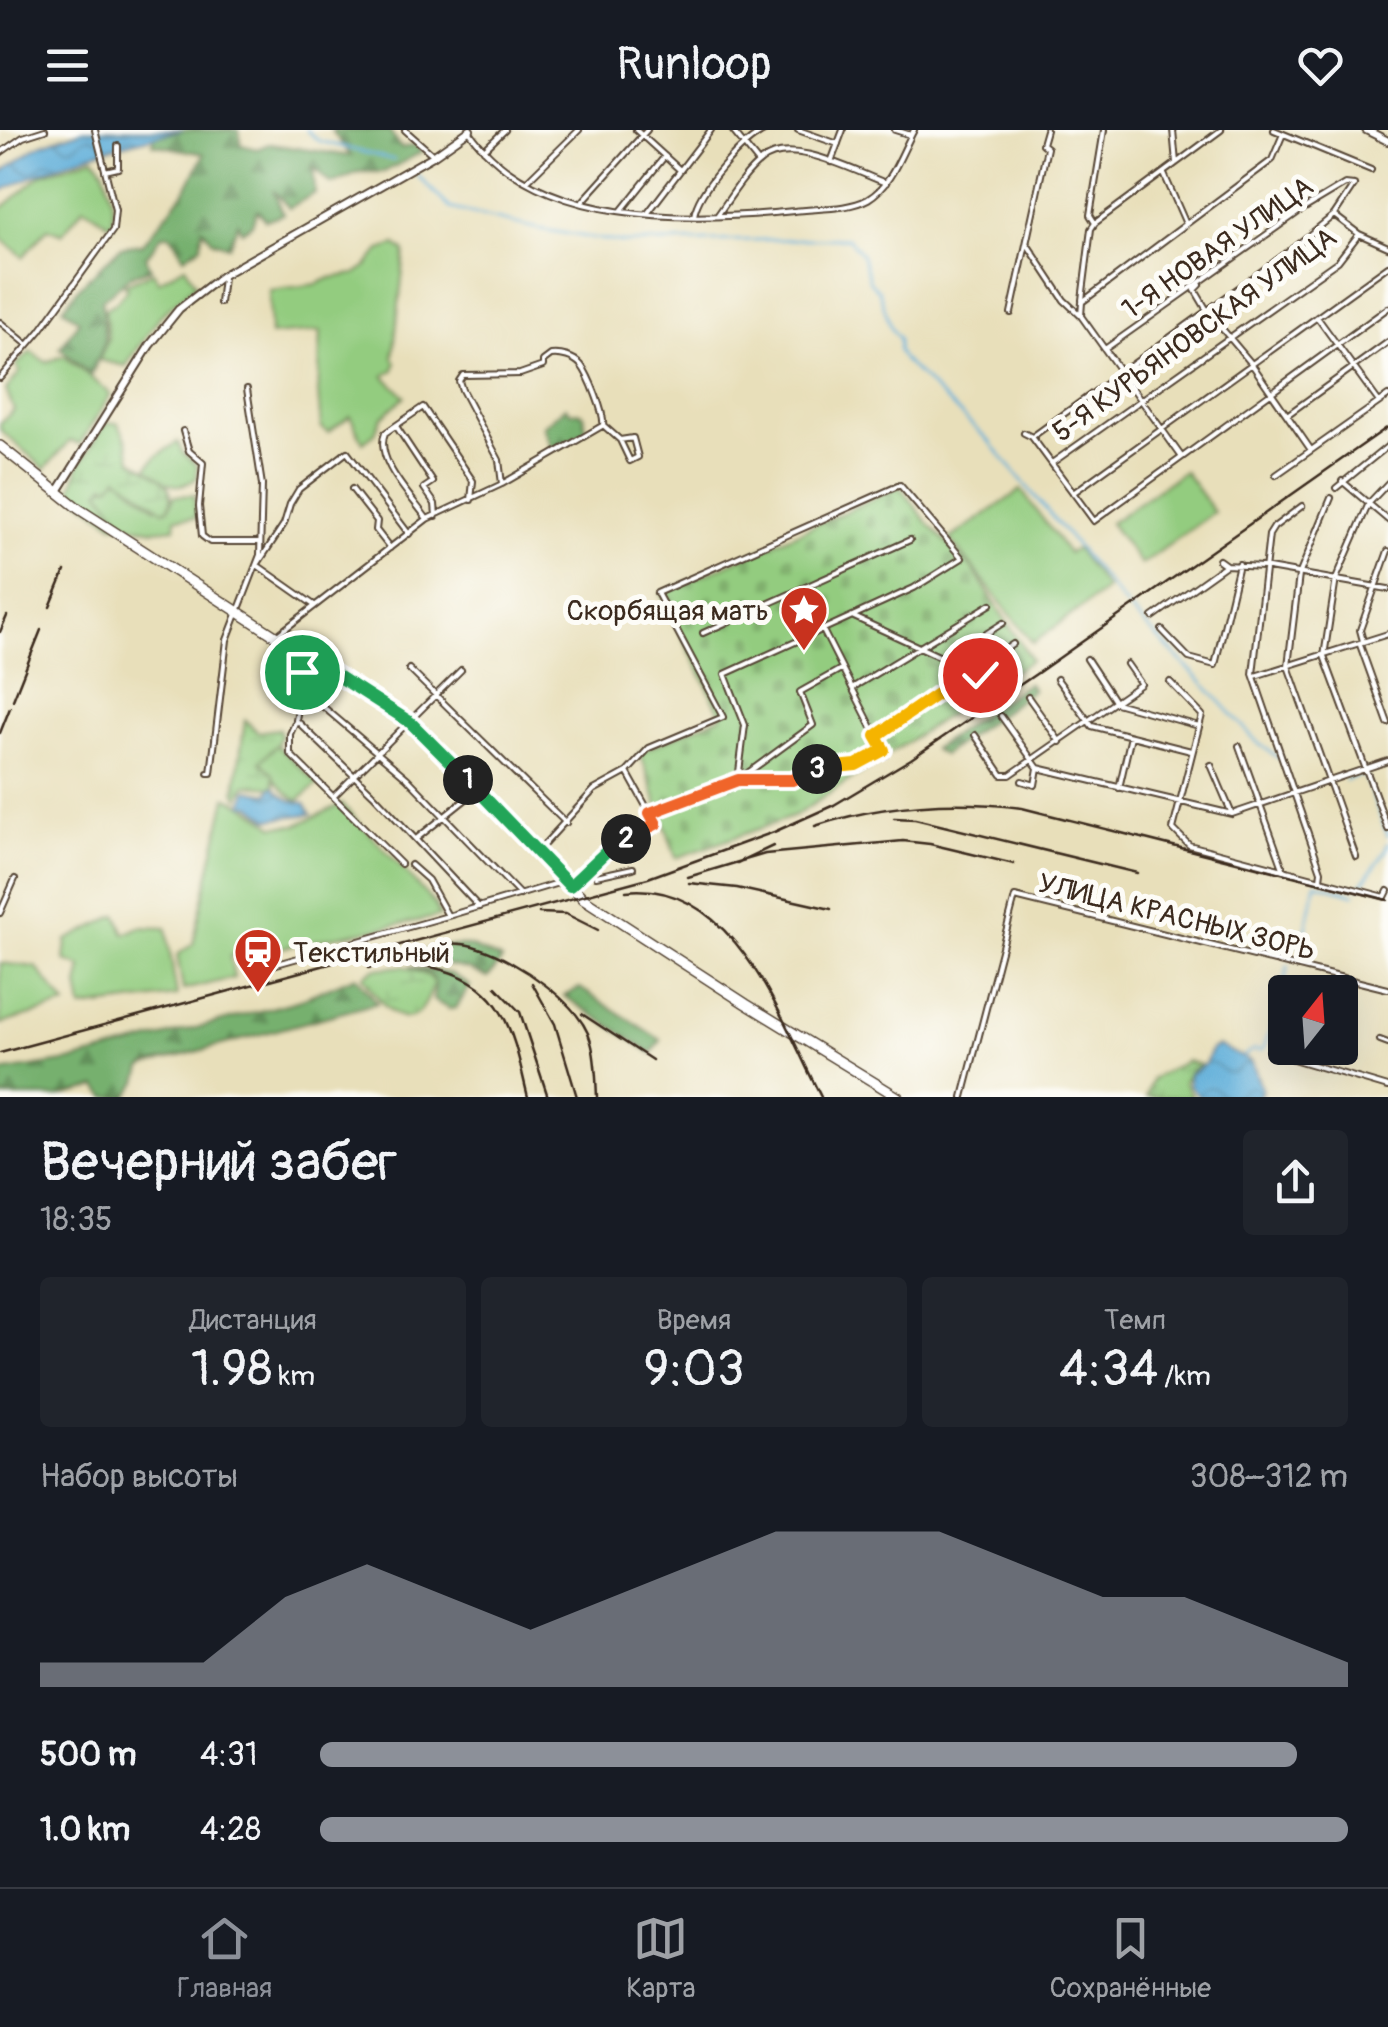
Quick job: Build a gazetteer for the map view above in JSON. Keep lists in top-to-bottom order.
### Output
{
  "streets": {
    "street": ["1-Я НОВАЯ УЛИЦА", "5-Я КУРЬЯНОВСКАЯ УЛИЦА", "УЛИЦА КРАСНЫХ ЗОРЬ"]
  },
  "places": {
    "place": ["Скорбящая мать"],
    "station": ["Текстильный"]
  },
  "north": "top",
  "page": {
    "header": "Runloop",
    "pins": ["3", "1", "2"],
    "heading": ["Вечерний забег", "18:35"],
    "stats": [
      ["Дистанция", "1.98 km"],
      ["Время", "9:03"],
      ["Темп", "4:34 /km"]
    ],
    "chart": ["Набор высоты", "308–312 m"],
    "list": [
      {
        "name": "500 m",
        "note": "4:31"
      },
      {
        "name": "1.0 km",
        "note": "4:28"
      }
    ],
    "tabs": ["Главная", "Карта", "Сохранённые"]
  }
}
